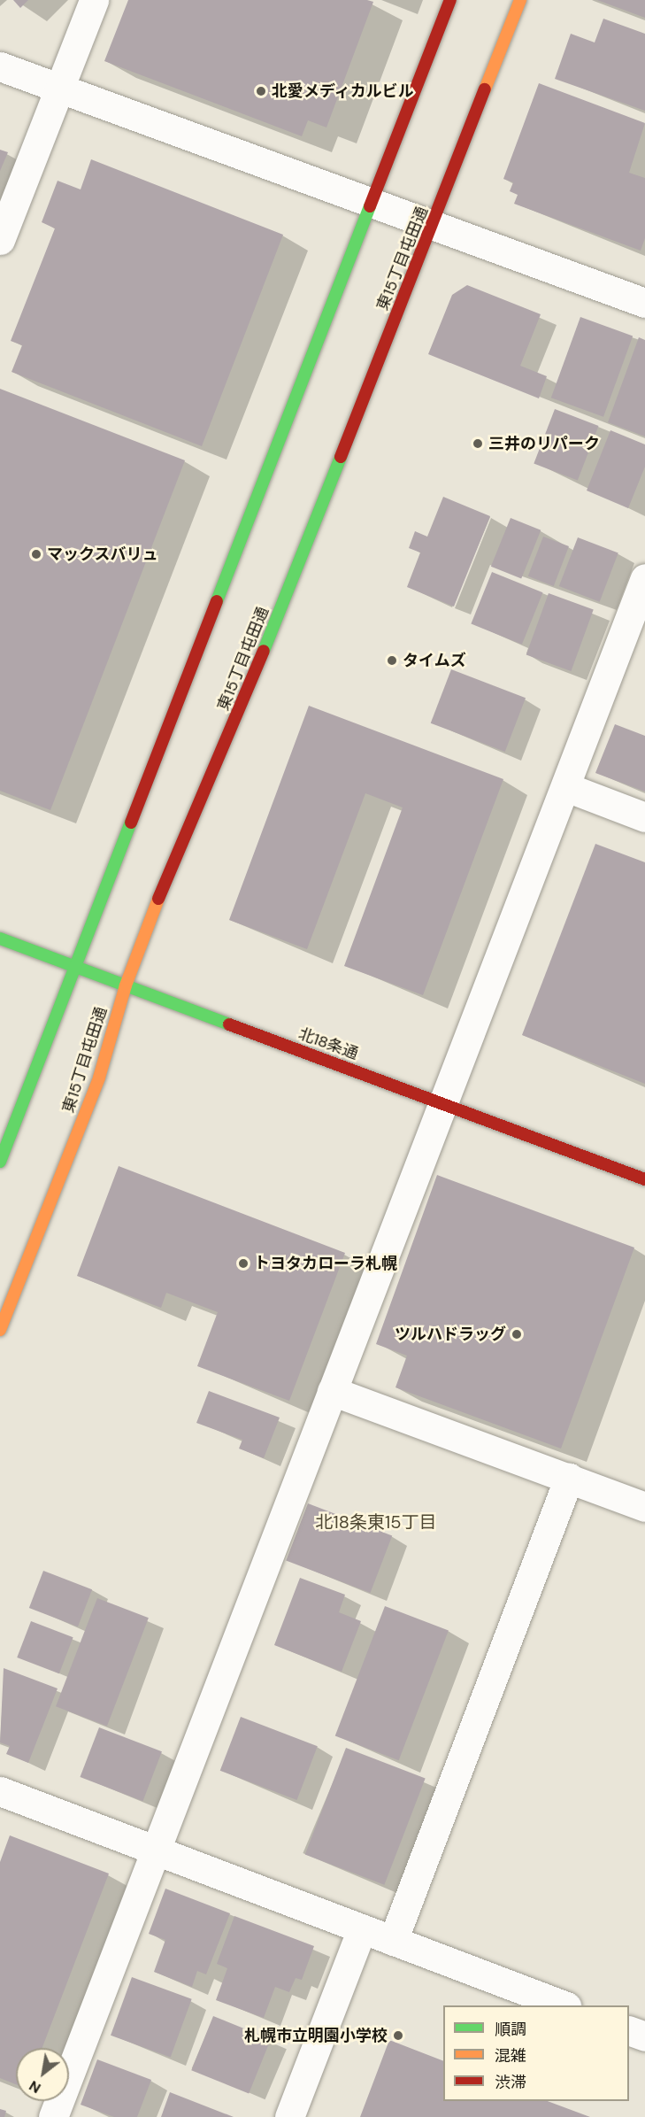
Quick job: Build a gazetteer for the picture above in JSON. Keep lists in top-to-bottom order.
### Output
{
  "streets": {
    "street": ["東15丁目屯田通", "北18条通"]
  },
  "crossings": [
    ["東15丁目屯田通", "北18条通"]
  ],
  "districts": ["北18条東15丁目"],
  "places": [
    "北愛メディカルビル",
    "三井のリパーク",
    "マックスバリュ",
    "タイムズ",
    "トヨタカローラ札幌",
    "ツルハドラッグ",
    "札幌市立明園小学校"
  ],
  "legend": ["順調", "混雑", "渋滞"],
  "north": "bottom left"
}
